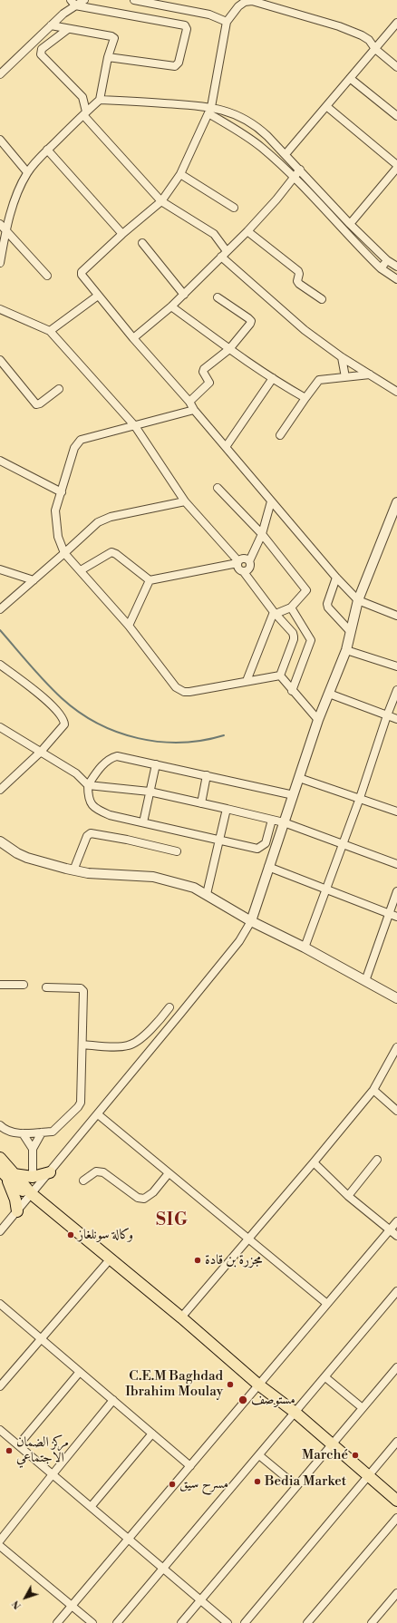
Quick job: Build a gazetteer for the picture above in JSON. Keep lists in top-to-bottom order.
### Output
{
  "districts": ["SIG"],
  "places": [
    "وكالة سونلغاز",
    "مجزرة بن قادة",
    "C.E.M Baghdad Ibrahim Moulay",
    "مستوصف",
    "مركز الضمان الاجتماعي",
    "Marché",
    "Bedia Market",
    "مسرح سيق"
  ],
  "north": "bottom left"
}
